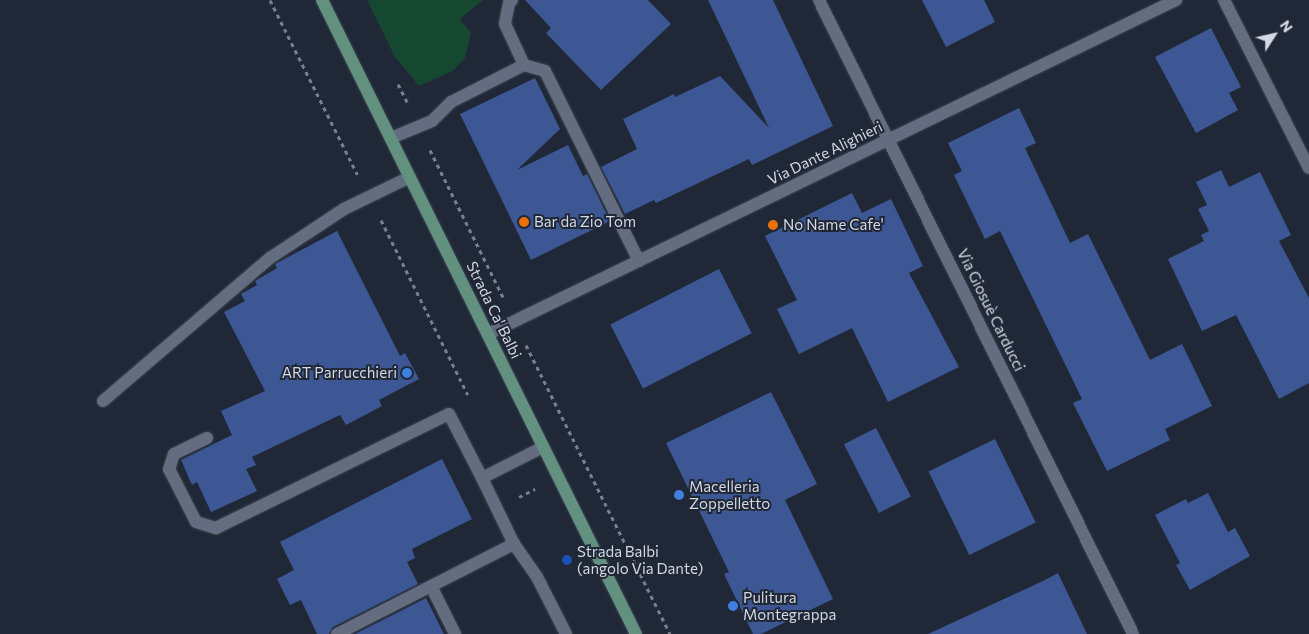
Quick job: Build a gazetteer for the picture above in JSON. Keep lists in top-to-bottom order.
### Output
{
  "streets": {
    "main road": ["Strada Ca' Balbi"],
    "street": ["Via Dante Alighieri", "Via Giosuè Carducci"]
  },
  "crossings": [
    ["Via Dante Alighieri", "Strada Ca' Balbi"],
    ["Via Dante Alighieri", "Via Giosuè Carducci"]
  ],
  "places": [
    "Bar da Zio Tom",
    "No Name Cafe'",
    "ART Parrucchieri",
    "Macelleria Zoppelletto",
    "Strada Balbi (angolo Via Dante)",
    "Pulitura Montegrappa"
  ],
  "north": "top right"
}
